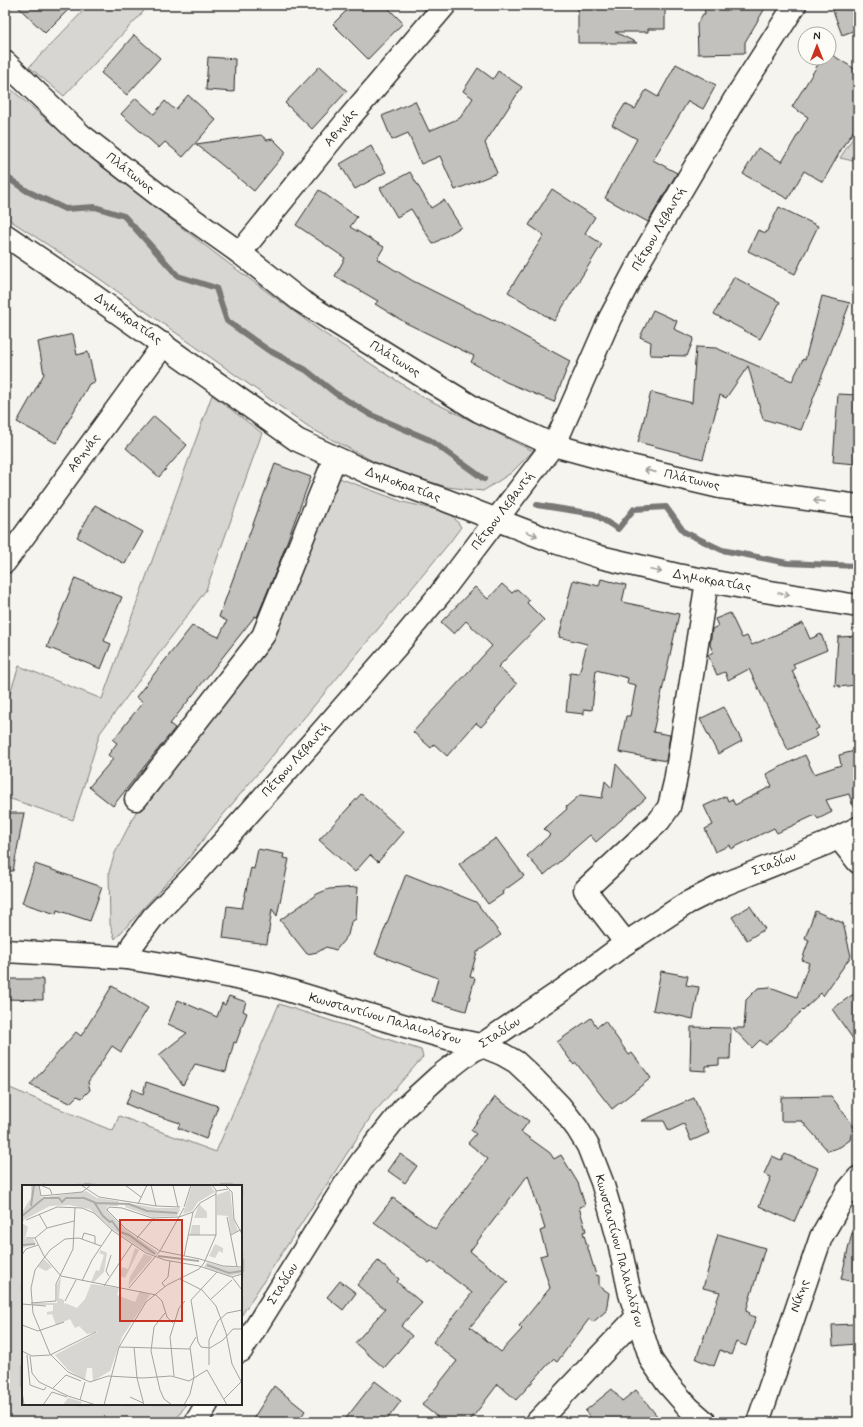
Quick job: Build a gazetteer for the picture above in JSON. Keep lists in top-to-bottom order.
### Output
{
  "streets": {
    "street": [
      "Αθηνάς",
      "Πλάτωνος",
      "Πέτρου Λεβαντή",
      "Δημοκρατίας",
      "Σταδίου",
      "Κωνσταντίνου Παλαιολόγου",
      "Νίκης"
    ]
  },
  "crossings": [
    ["Αθηνάς", "Πλάτωνος"],
    ["Αθηνάς", "Δημοκρατίας"],
    ["Πλάτωνος", "Πέτρου Λεβαντή"],
    ["Πέτρου Λεβαντή", "Δημοκρατίας"],
    ["Πέτρου Λεβαντή", "Κωνσταντίνου Παλαιολόγου"],
    ["Σταδίου", "Κωνσταντίνου Παλαιολόγου"]
  ],
  "one_way": ["Δημοκρατίας"],
  "north": "top"
}
